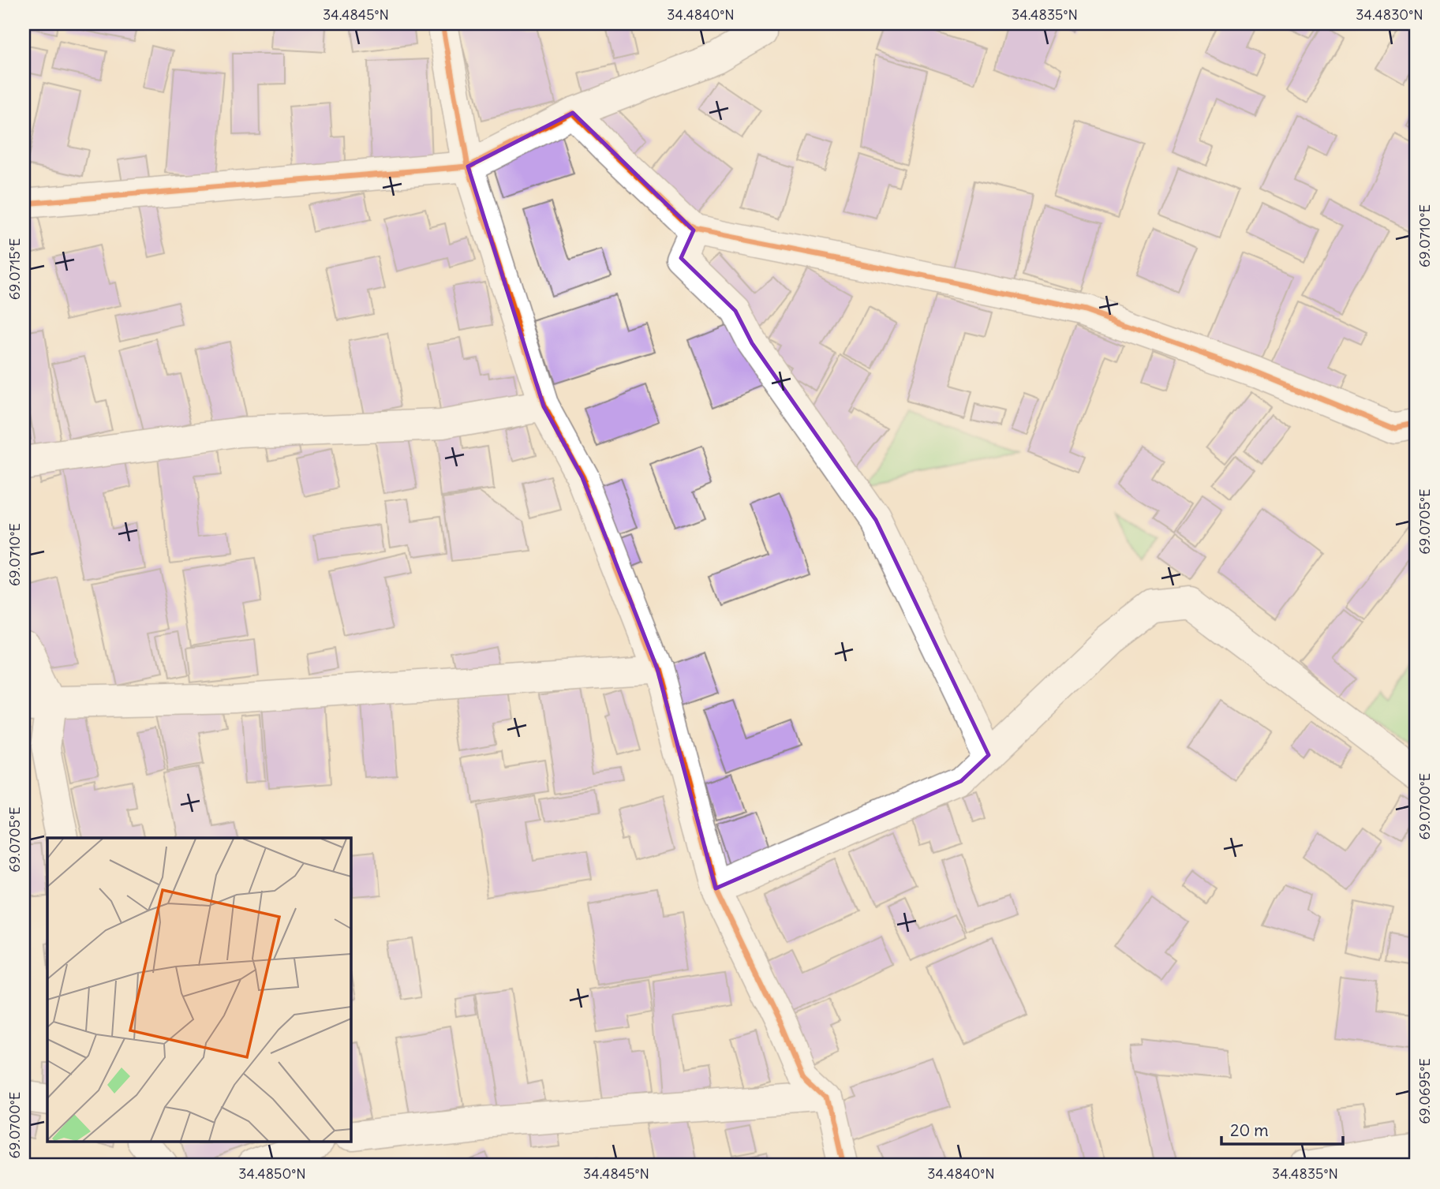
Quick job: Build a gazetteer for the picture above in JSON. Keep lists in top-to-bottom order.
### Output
{
  "scale_bar": "20 m",
  "coordinates": [
    "34.4845°N",
    "34.4840°N",
    "34.4835°N",
    "34.4830°N",
    "69.0710°E",
    "69.0715°E",
    "69.0705°E",
    "69.0700°E",
    "69.0695°E",
    "34.4850°N"
  ]
}
